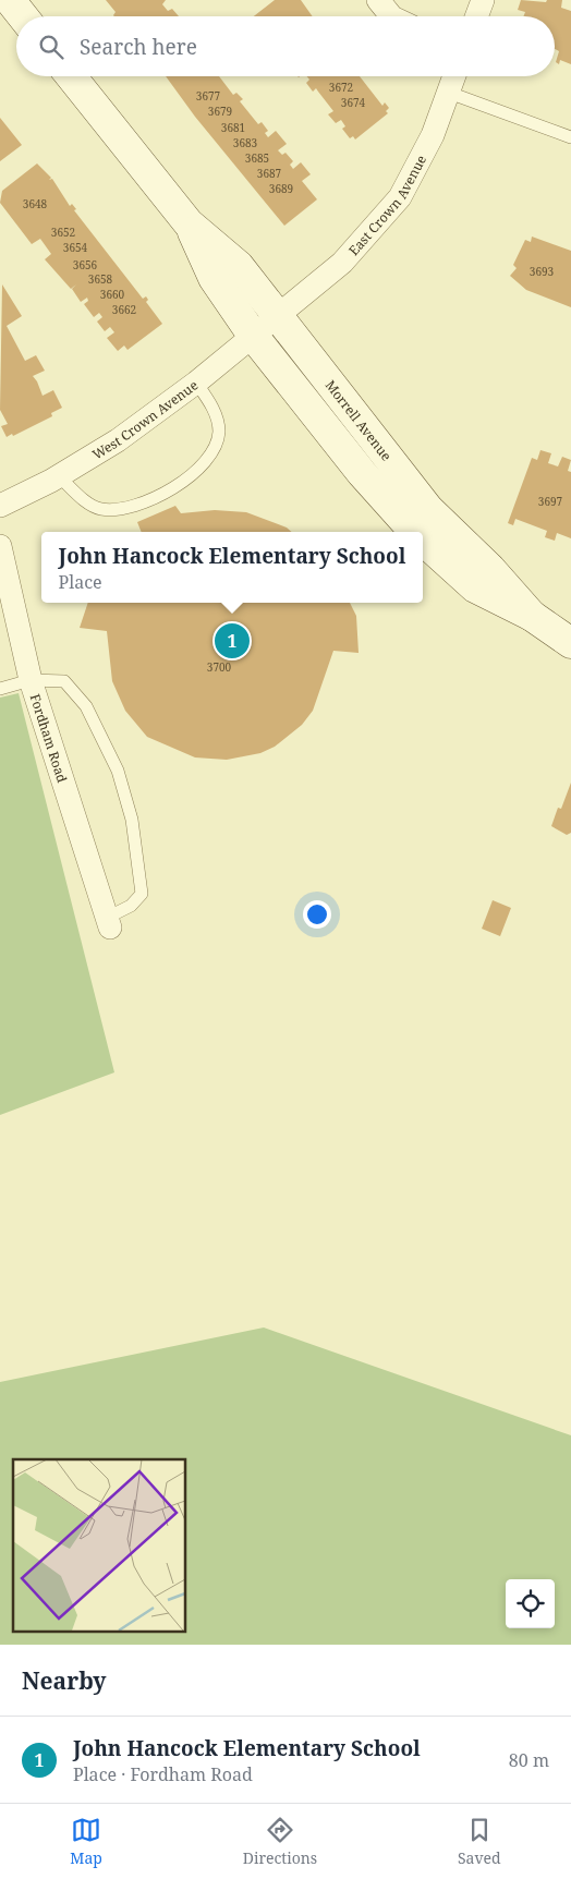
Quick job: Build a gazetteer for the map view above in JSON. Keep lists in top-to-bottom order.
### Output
{
  "streets": {
    "street": [
      "East Crown Avenue",
      "West Crown Avenue",
      "Morrell Avenue",
      "Fordham Road"
    ]
  },
  "crossings": [
    ["East Crown Avenue", "West Crown Avenue"],
    ["East Crown Avenue", "Morrell Avenue"],
    ["West Crown Avenue", "Morrell Avenue"]
  ],
  "house_numbers": [
    "3672",
    "3677",
    "3674",
    "3679",
    "3681",
    "3683",
    "3685",
    "3687",
    "3689",
    "3648",
    "3652",
    "3654",
    "3656",
    "3693",
    "3658",
    "3660",
    "3662",
    "3697",
    "3700"
  ],
  "page": {
    "search": "Search here",
    "popup": ["John Hancock Elementary School", "Place"],
    "pins": "1",
    "heading": "Nearby",
    "list": [
      {
        "mark": "1",
        "name": "John Hancock Elementary School",
        "note": "Place · Fordham Road",
        "value": "80 m"
      }
    ],
    "nav": ["Map", "Directions", "Saved"]
  }
}
